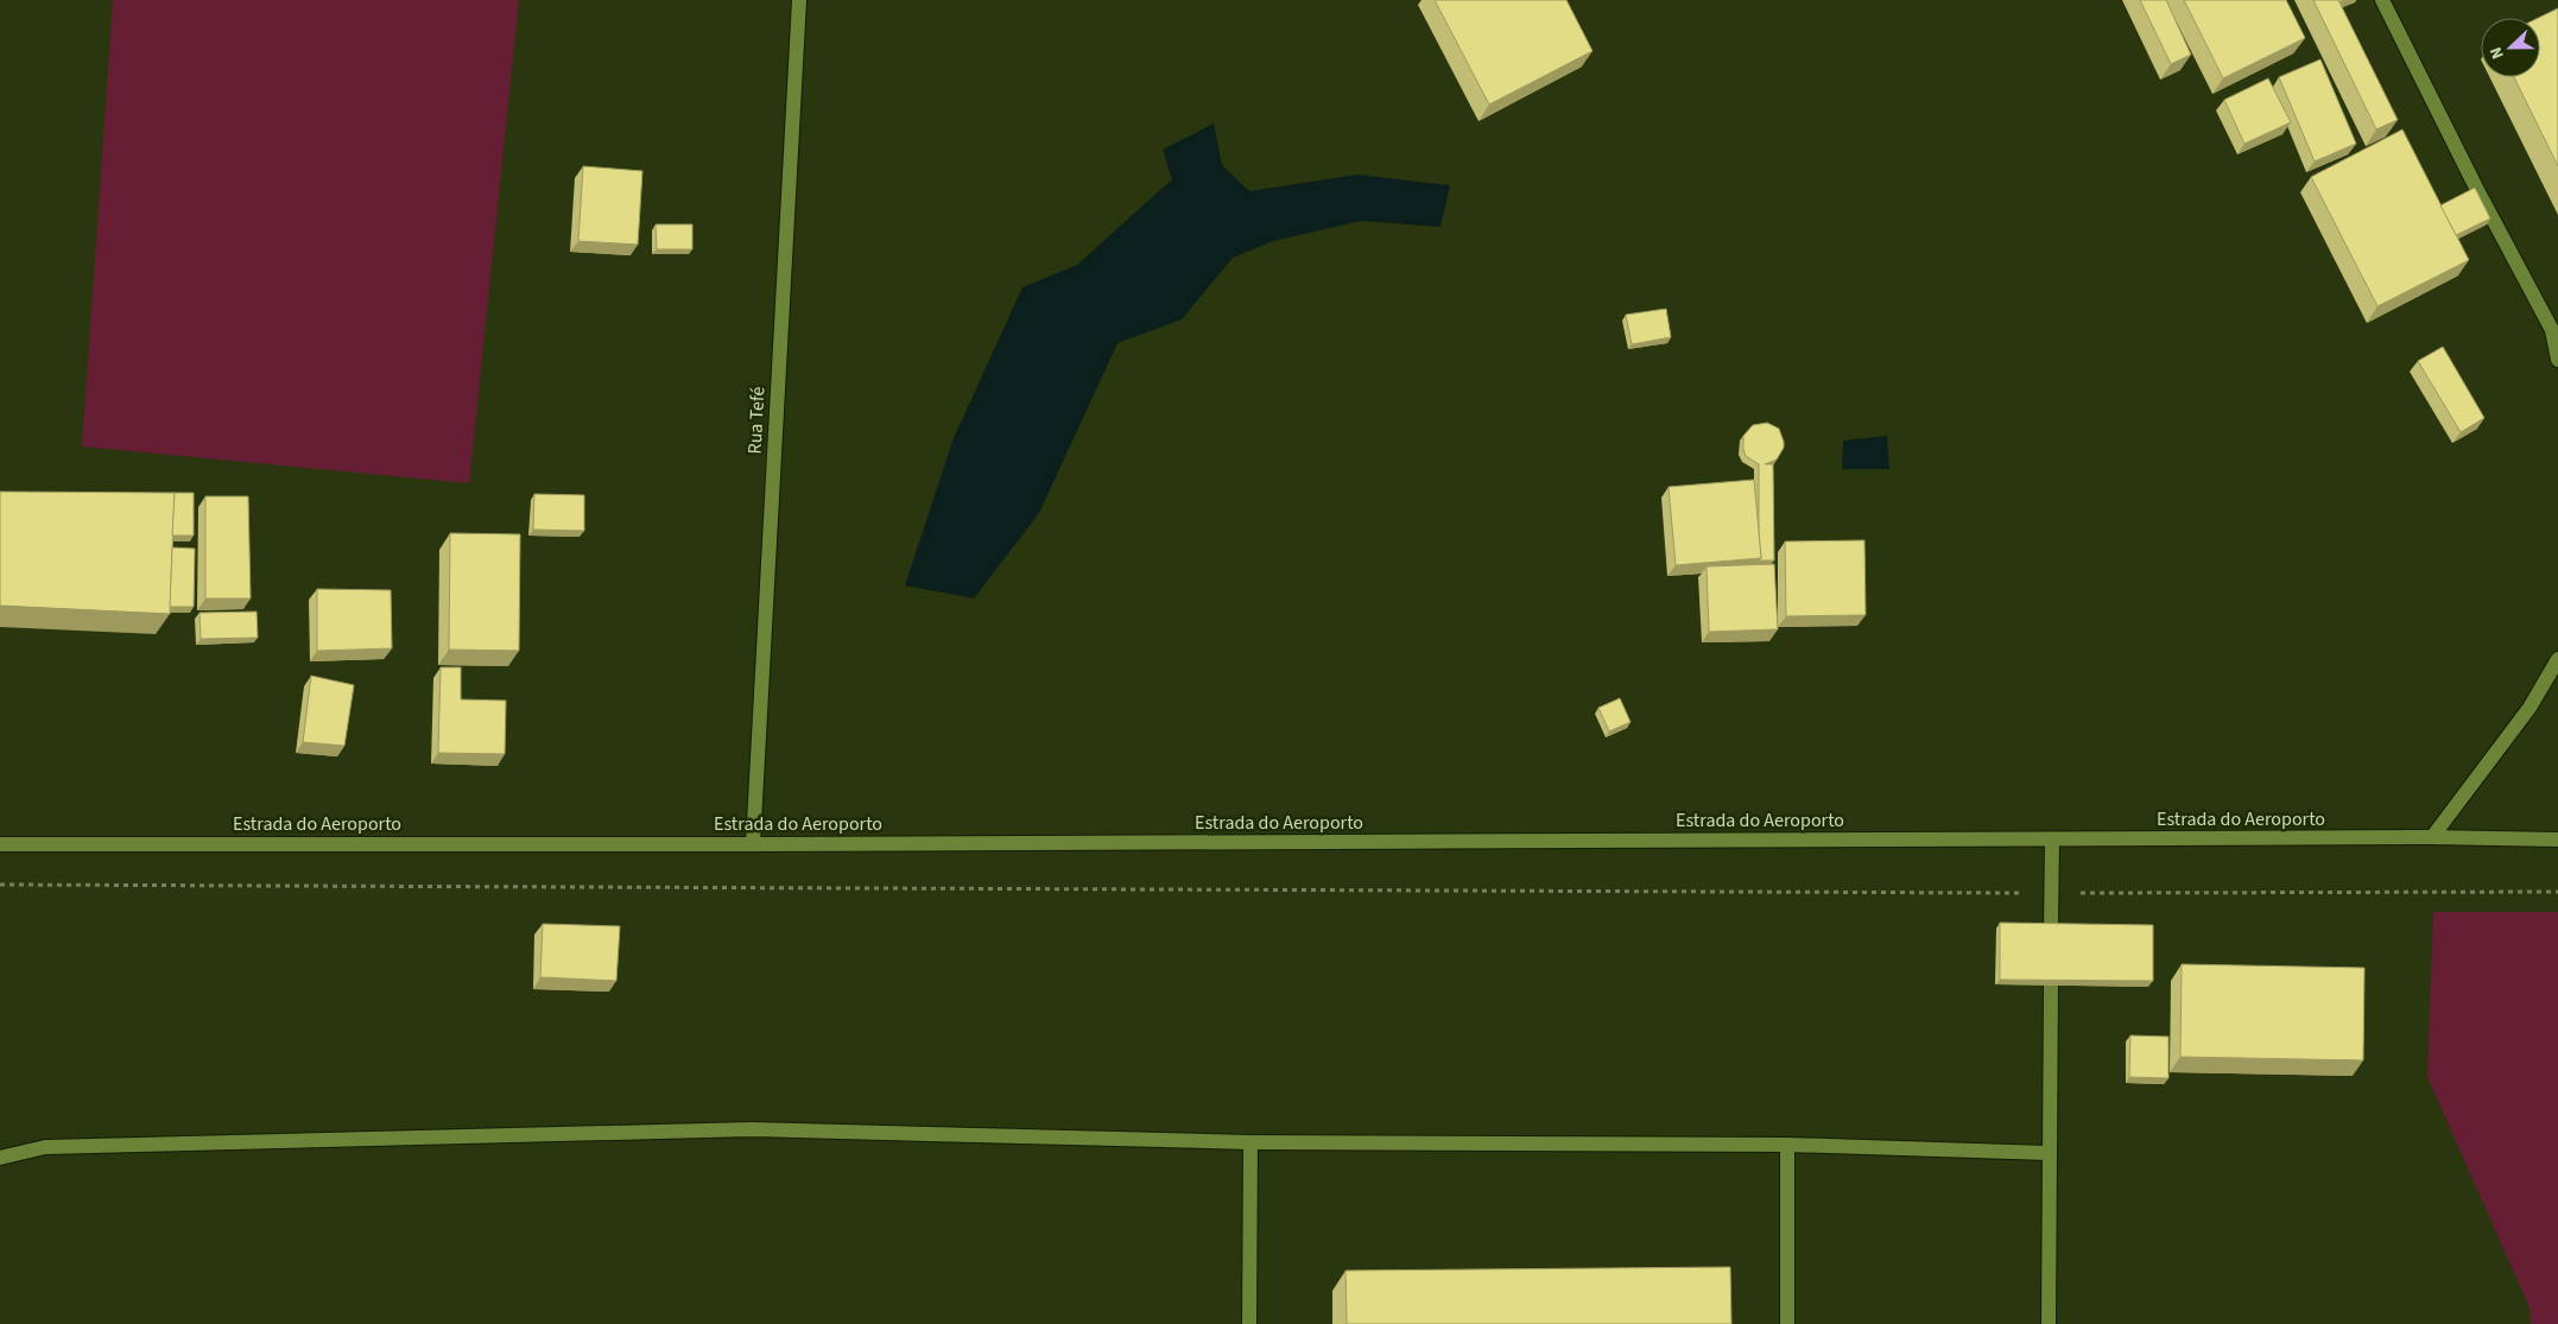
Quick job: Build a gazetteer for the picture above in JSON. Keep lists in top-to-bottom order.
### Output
{
  "streets": {
    "street": ["Rua Tefé", "Estrada do Aeroporto"]
  },
  "crossings": [
    ["Rua Tefé", "Estrada do Aeroporto"]
  ],
  "north": "left"
}
